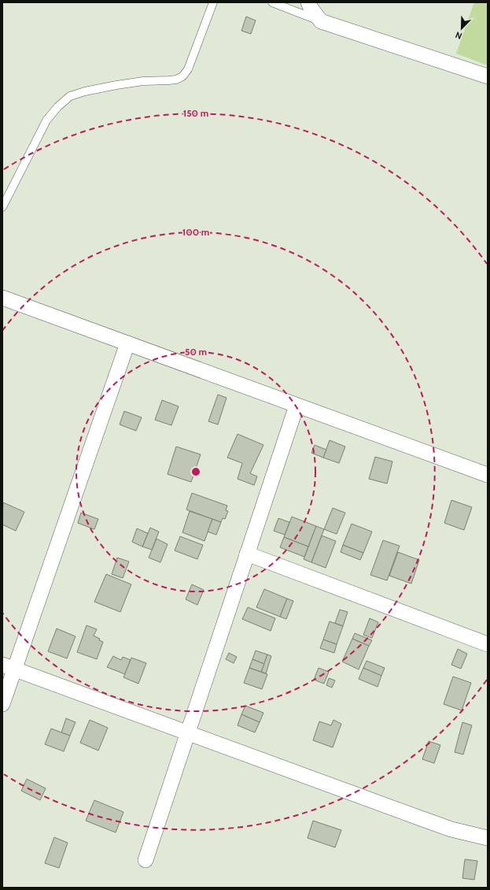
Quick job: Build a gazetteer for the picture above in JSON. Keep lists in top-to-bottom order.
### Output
{
  "north": "bottom left",
  "rings": ["150 m", "100 m", "50 m"]
}
